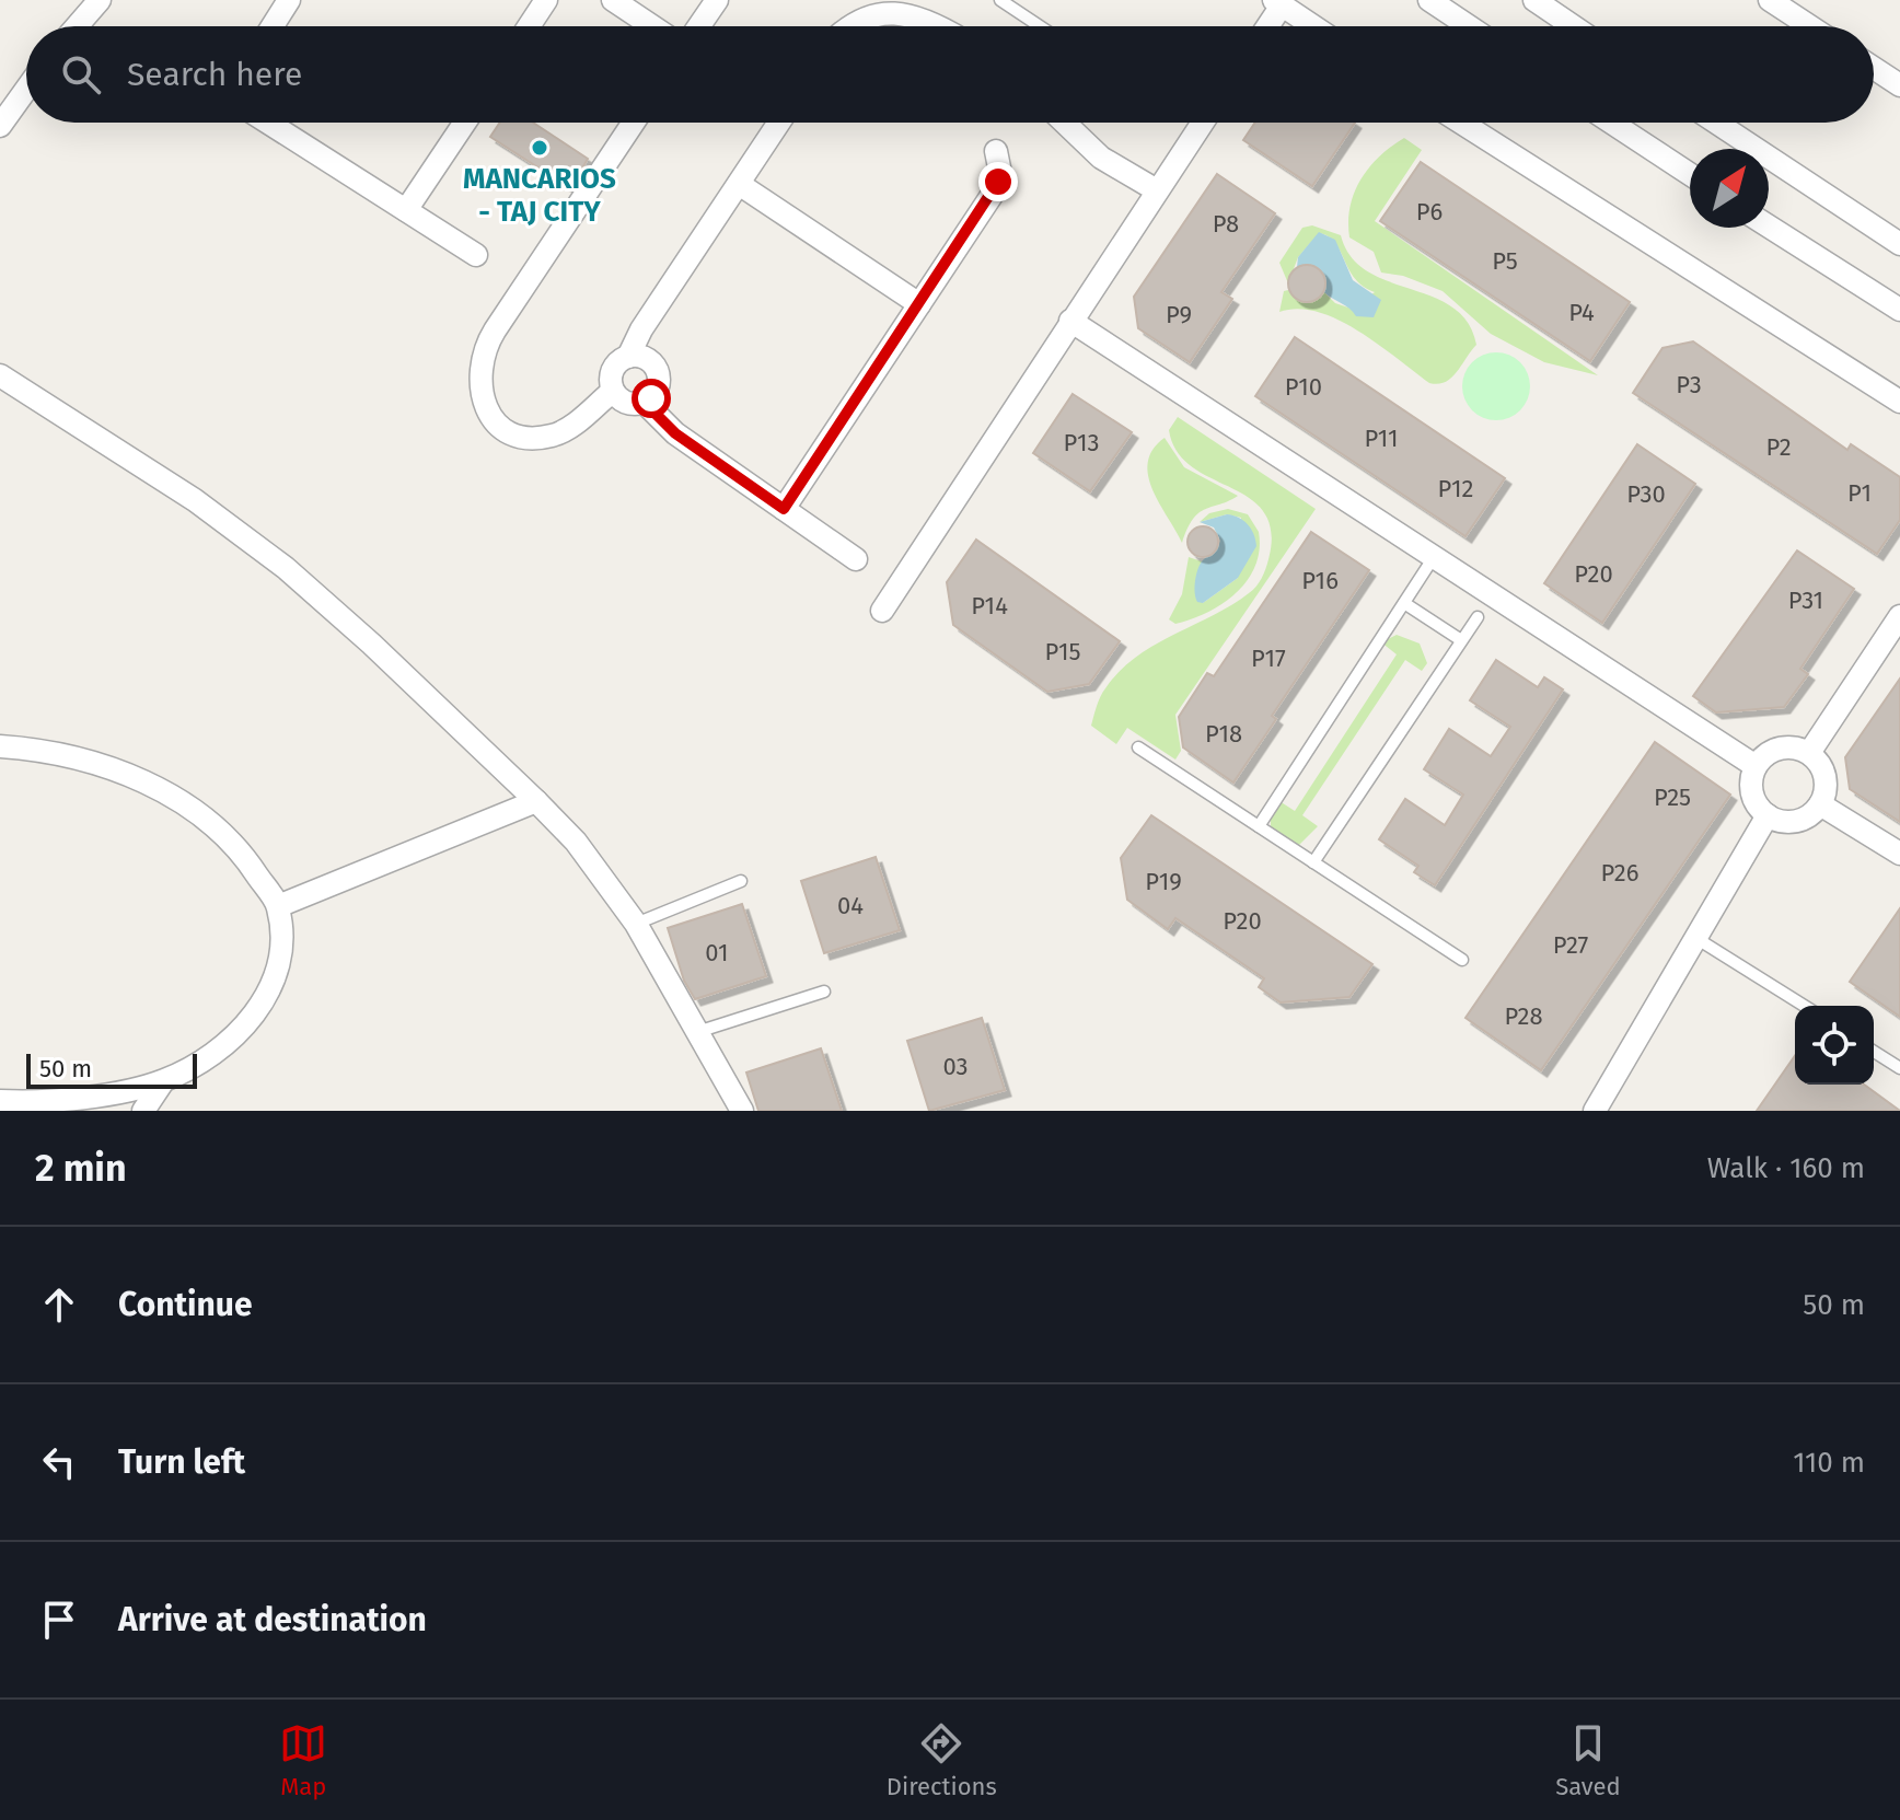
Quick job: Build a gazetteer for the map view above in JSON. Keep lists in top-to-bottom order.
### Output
{
  "places": ["MANCARIOS - TAJ CITY"],
  "house_numbers": [
    "P6",
    "P8",
    "P5",
    "P4",
    "P9",
    "P3",
    "P10",
    "P11",
    "P13",
    "P2",
    "P12",
    "P1",
    "P30",
    "P20",
    "P16",
    "P31",
    "P14",
    "P15",
    "P17",
    "P18",
    "P25",
    "P26",
    "P19",
    "04",
    "P20",
    "P27",
    "01",
    "P28",
    "03"
  ],
  "scale_bar": "50 m",
  "north": "top right",
  "page": {
    "search": "Search here",
    "scale": "50 m",
    "heading": ["2 min", "Walk · 160 m"],
    "list": [
      ["Continue", "50 m"],
      ["Turn left", "110 m"],
      "Arrive at destination"
    ],
    "nav": ["Map", "Directions", "Saved"]
  }
}
